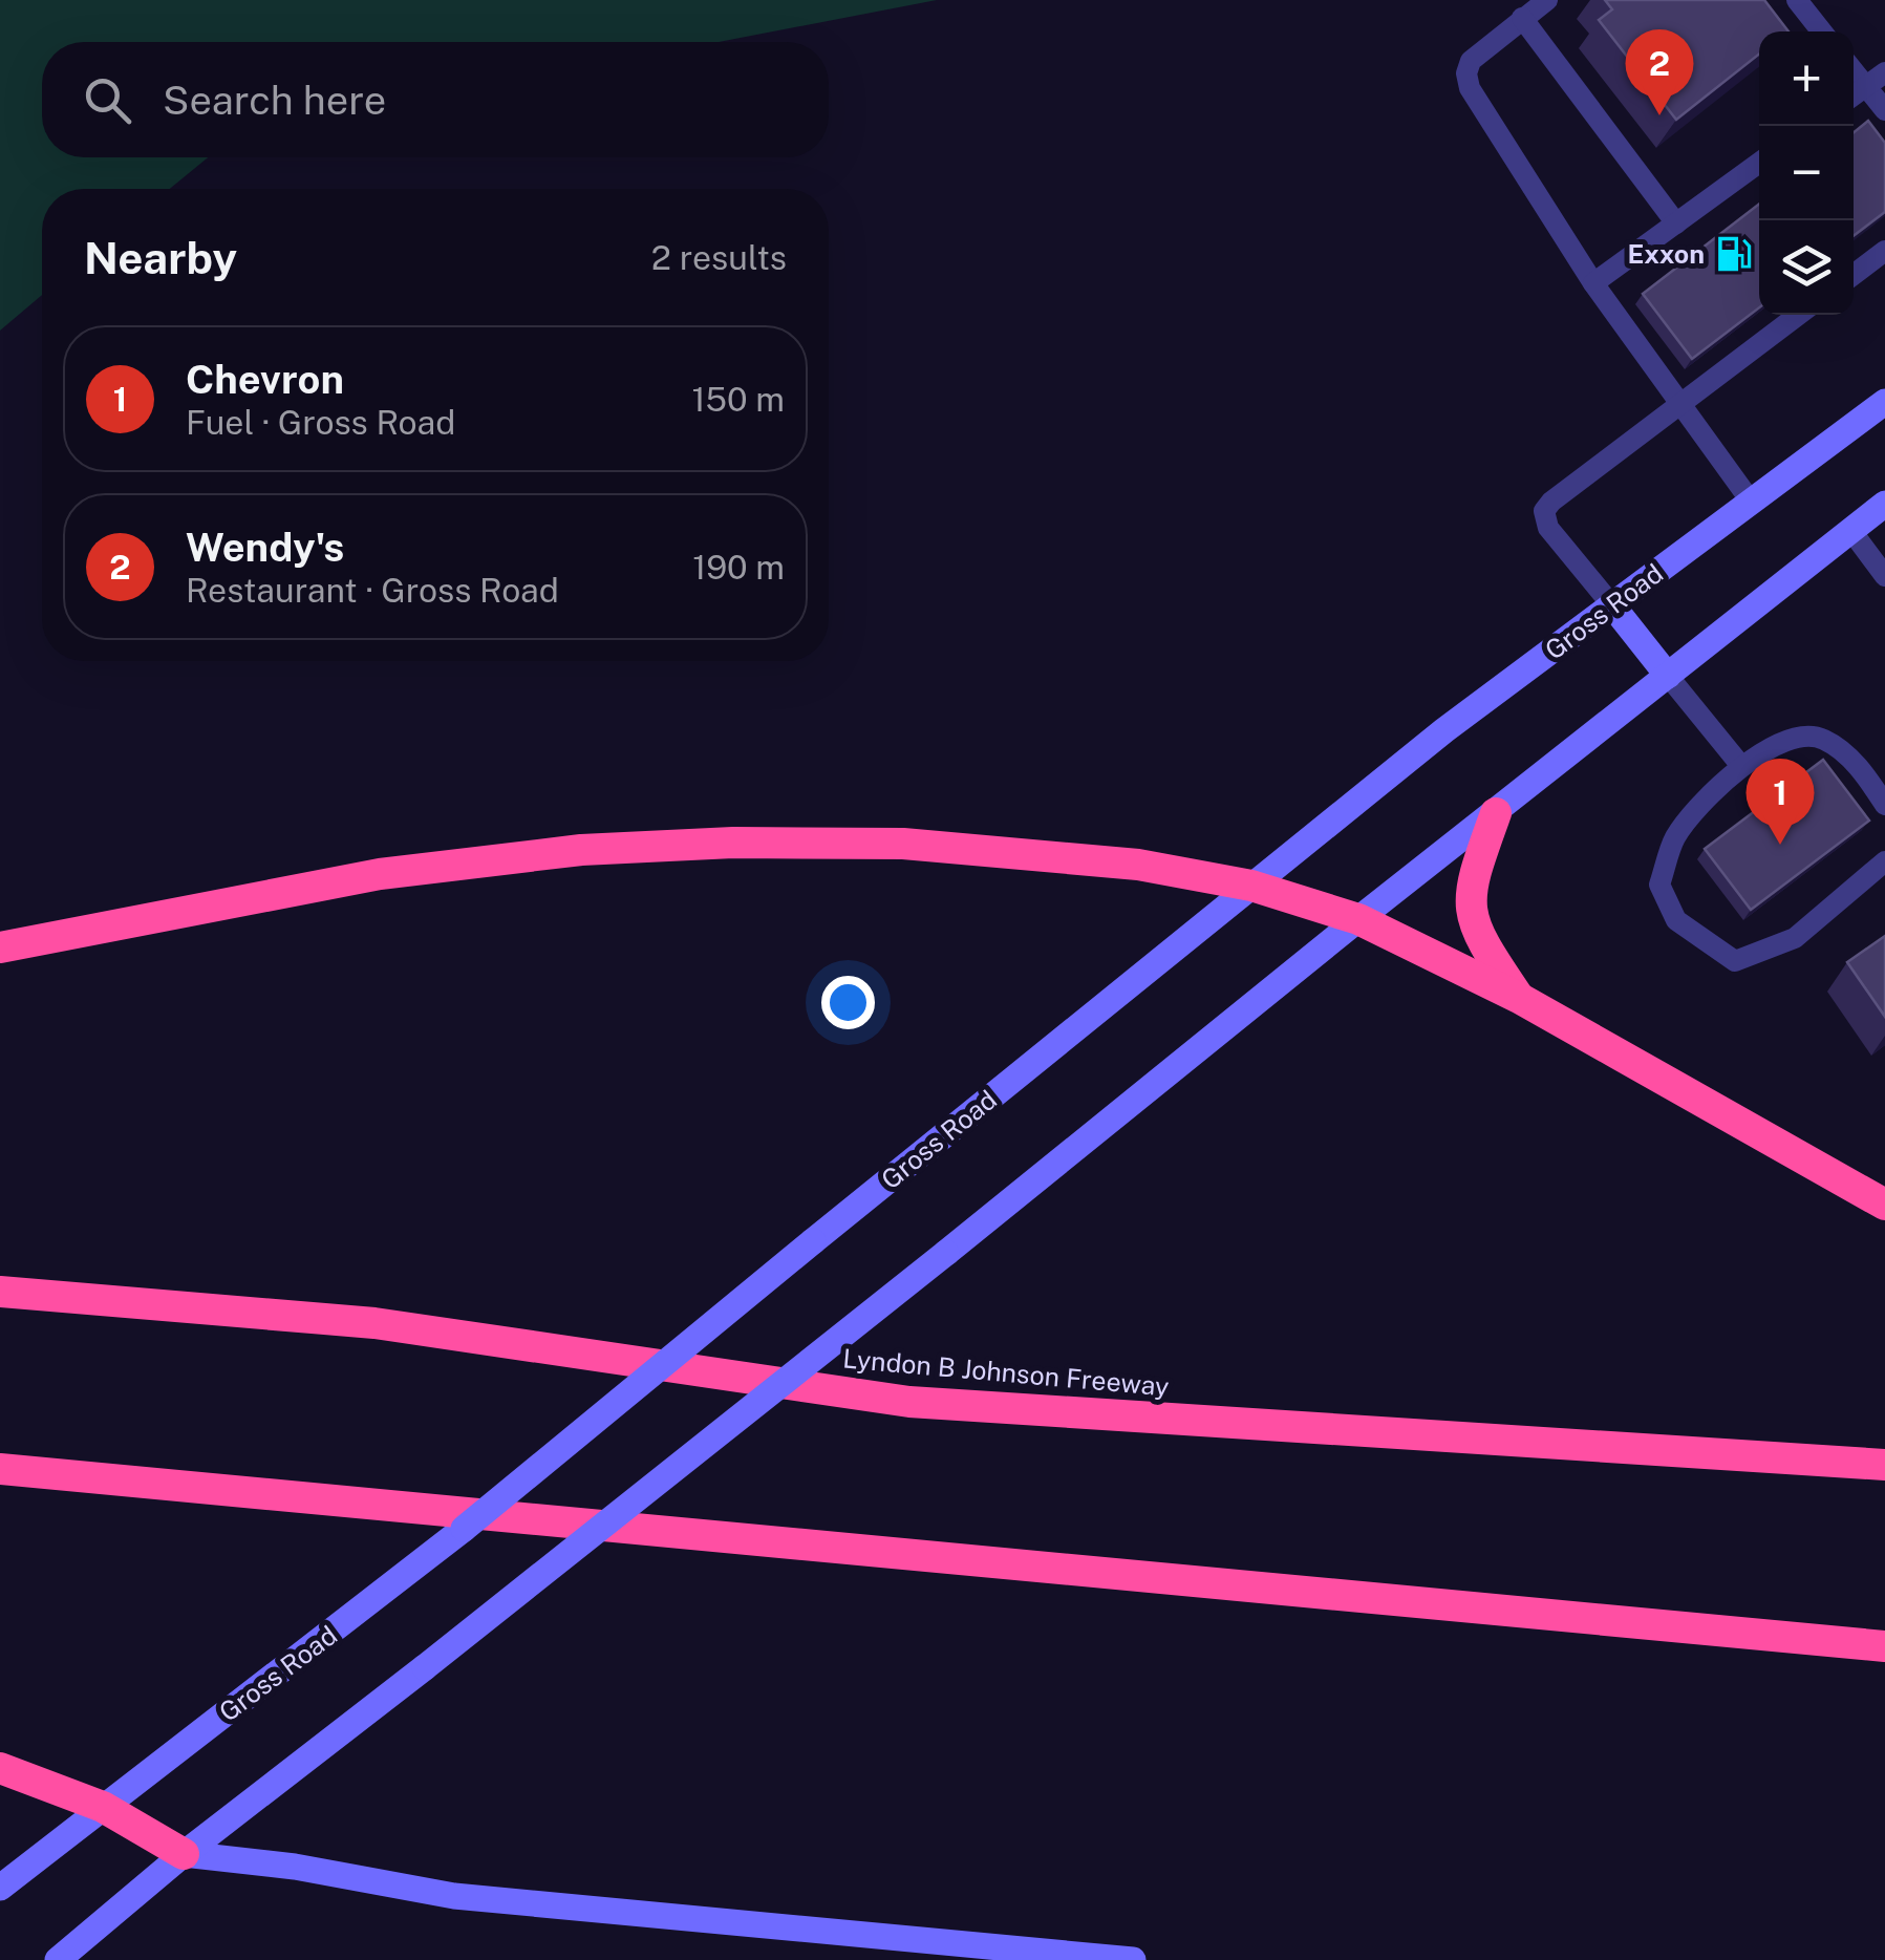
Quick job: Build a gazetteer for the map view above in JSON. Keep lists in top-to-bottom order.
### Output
{
  "streets": {
    "highway": ["Lyndon B Johnson Freeway"],
    "main road": ["Gross Road"]
  },
  "places": {
    "fuel station": ["Exxon"]
  },
  "page": {
    "pins": ["2", "1"],
    "map_buttons": ["+", "−"],
    "search": "Search here",
    "heading": ["Nearby", "2 results"],
    "list": [
      {
        "mark": "1",
        "name": "Chevron",
        "note": "Fuel · Gross Road",
        "value": "150 m"
      },
      {
        "mark": "2",
        "name": "Wendy's",
        "note": "Restaurant · Gross Road",
        "value": "190 m"
      }
    ]
  }
}
